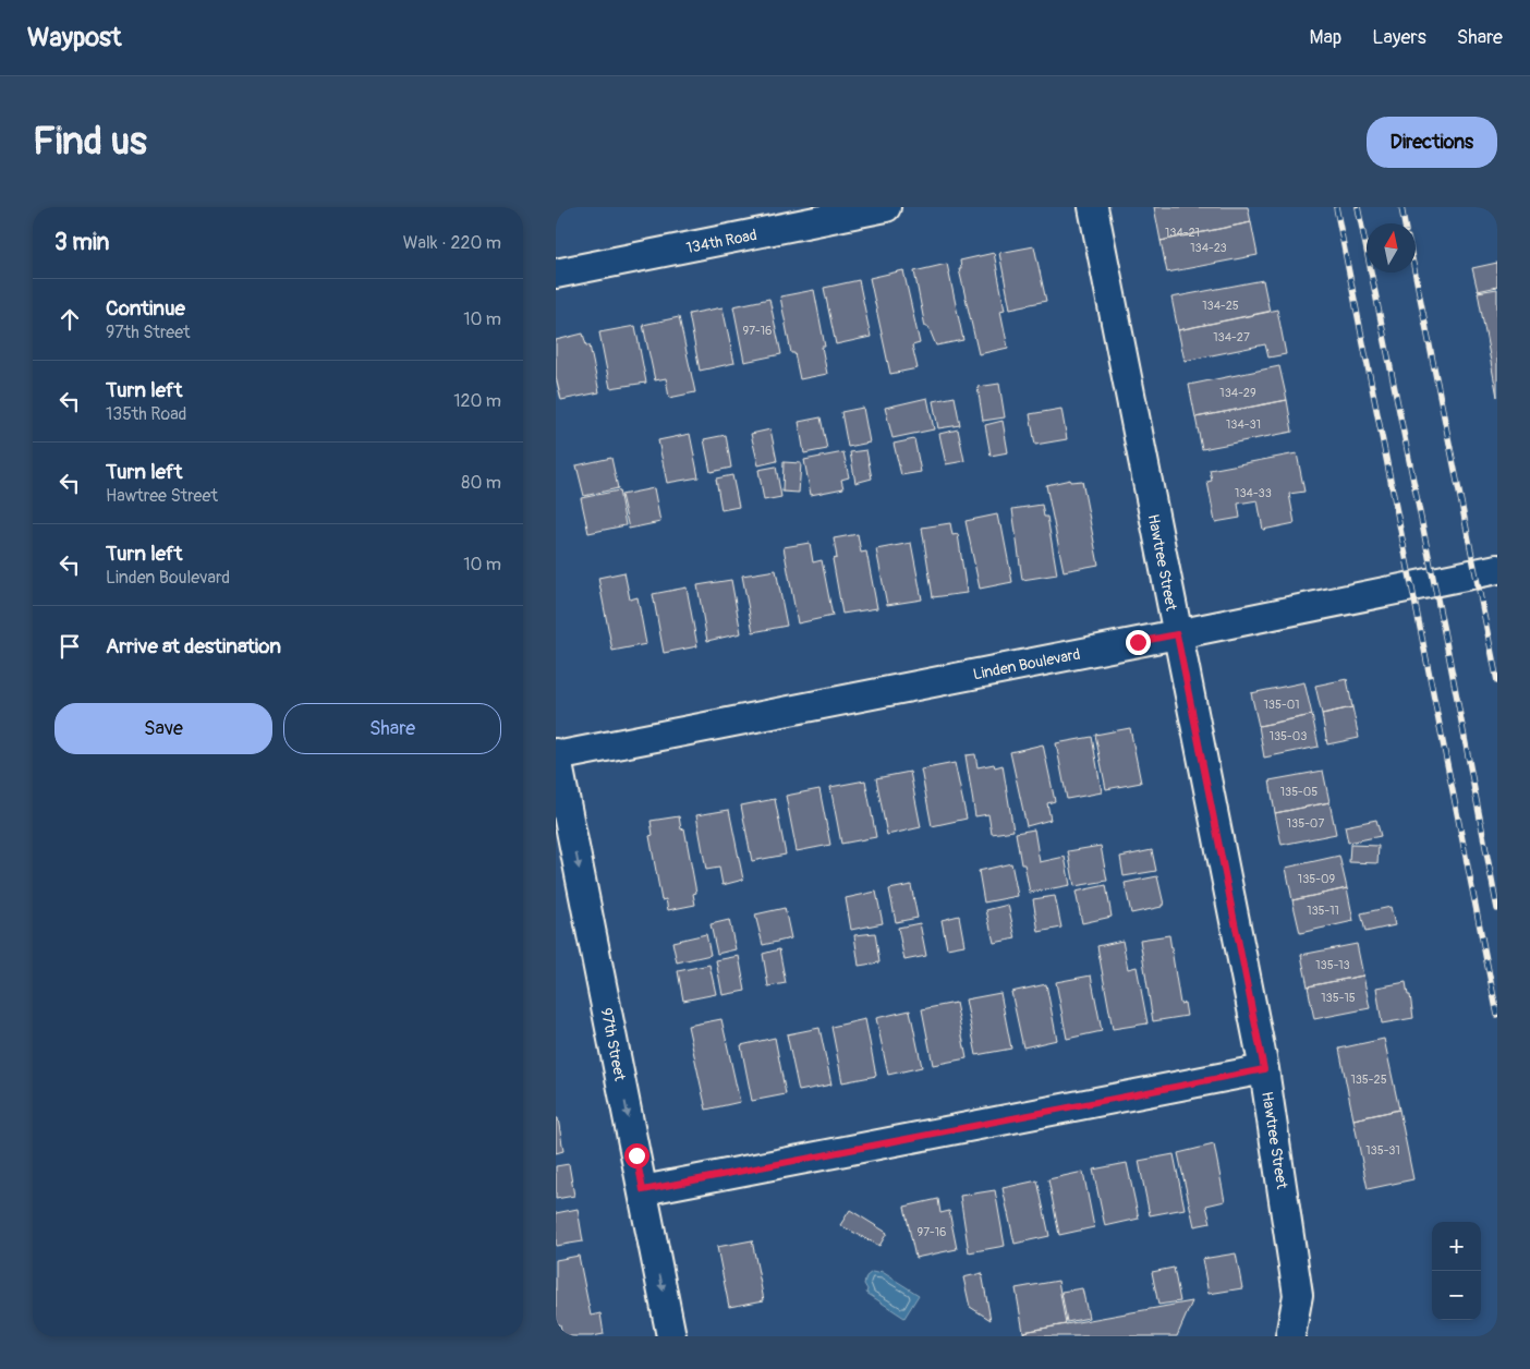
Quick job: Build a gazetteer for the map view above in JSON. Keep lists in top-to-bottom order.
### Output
{
  "streets": {
    "street": [
      "134th Road",
      "Hawtree Street",
      "Linden Boulevard",
      "97th Street"
    ]
  },
  "crossings": [
    ["Hawtree Street", "Linden Boulevard"],
    ["Linden Boulevard", "97th Street"]
  ],
  "one_way": ["97th Street"],
  "house_numbers": [
    "134-21",
    "134-23",
    "134-25",
    "97-16",
    "134-27",
    "134-29",
    "134-31",
    "134-33",
    "135-01",
    "135-03",
    "135-05",
    "135-07",
    "135-09",
    "135-11",
    "135-13",
    "135-15",
    "135-25",
    "135-31",
    "97-16"
  ],
  "north": "top",
  "page": {
    "header": "Waypost",
    "nav": ["Map", "Layers", "Share"],
    "buttons": [
      "Directions",
      ["Save", "Share"]
    ],
    "title": "Find us",
    "heading": ["3 min", "Walk · 220 m"],
    "list": [
      ["Continue", "97th Street", "10 m"],
      ["Turn left", "135th Road", "120 m"],
      ["Turn left", "Hawtree Street", "80 m"],
      ["Turn left", "Linden Boulevard", "10 m"],
      "Arrive at destination"
    ],
    "map_buttons": ["+", "−"]
  }
}
